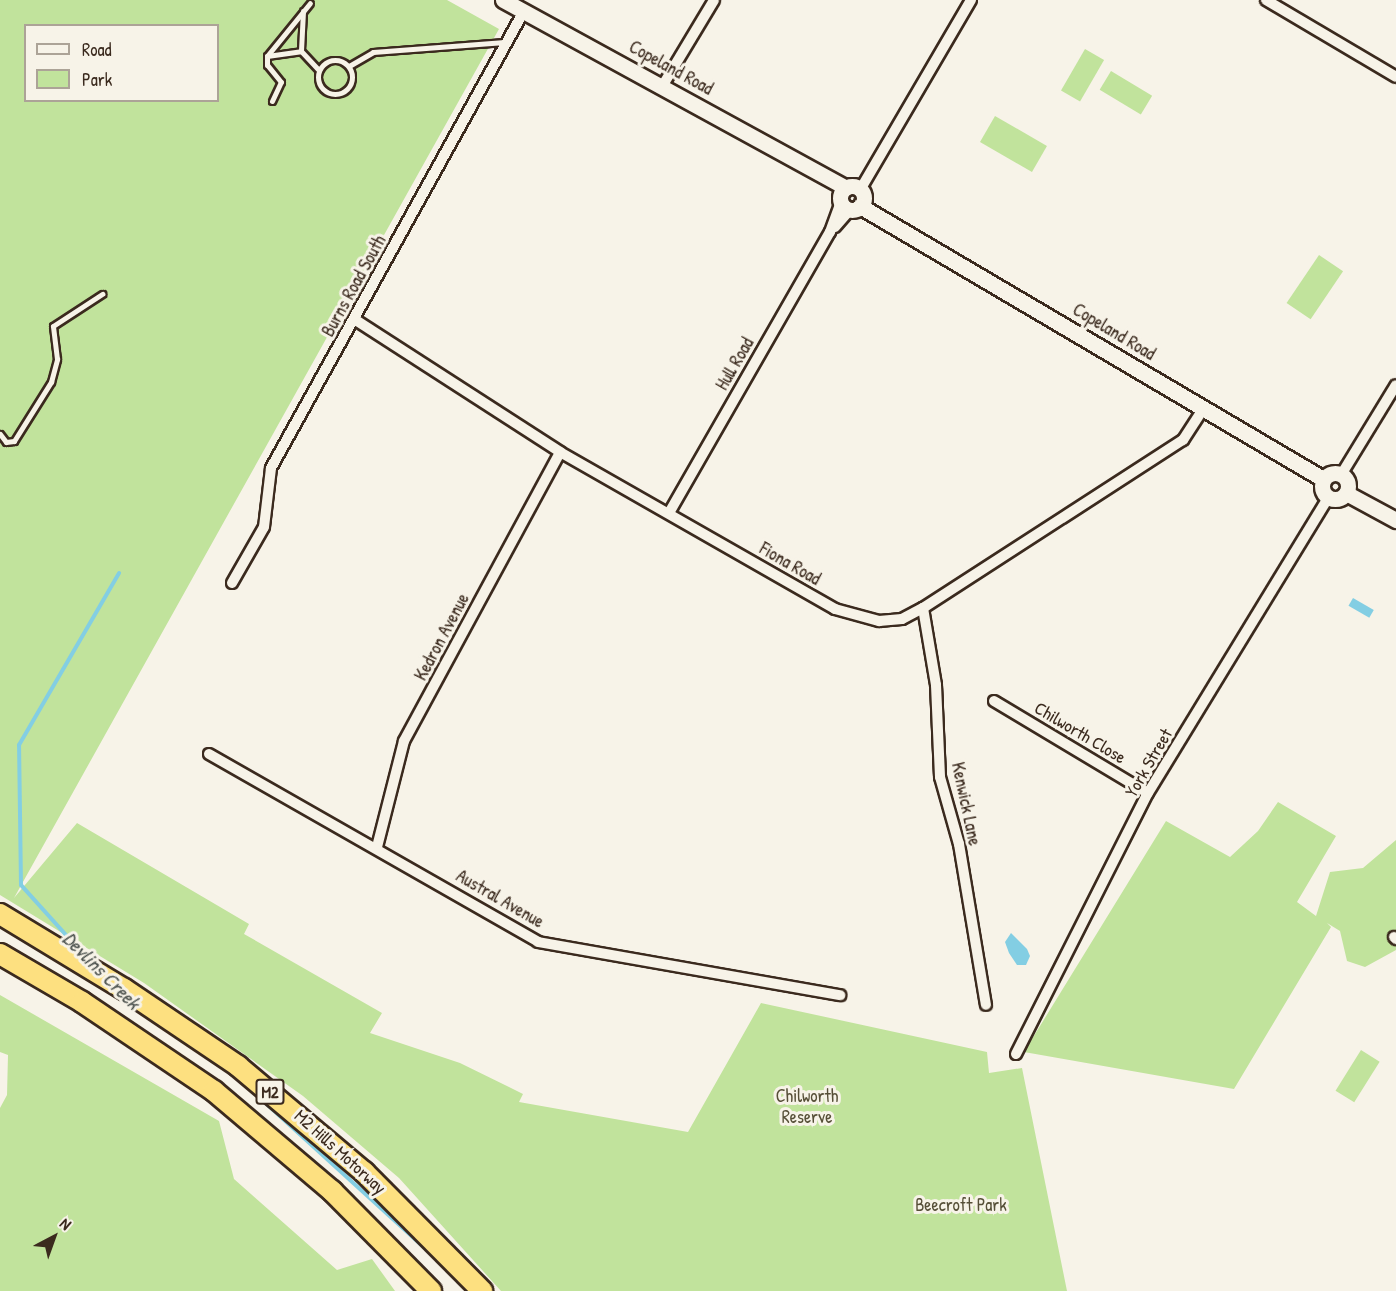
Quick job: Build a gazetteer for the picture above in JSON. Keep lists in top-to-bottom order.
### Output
{
  "streets": {
    "highway": ["M2", "M2 Hills Motorway"],
    "main road": ["Copeland Road"],
    "street": [
      "Burns Road South",
      "Hull Road",
      "Fiona Road",
      "Kedron Avenue",
      "Chilworth Close",
      "York Street",
      "Kenwick Lane",
      "Austral Avenue"
    ]
  },
  "crossings": [
    ["Copeland Road", "Burns Road South"],
    ["Copeland Road", "Hull Road"],
    ["Copeland Road", "Fiona Road"],
    ["Copeland Road", "York Street"],
    ["Burns Road South", "Fiona Road"],
    ["Hull Road", "Fiona Road"],
    ["Fiona Road", "Kedron Avenue"],
    ["Fiona Road", "Kenwick Lane"],
    ["Kedron Avenue", "Austral Avenue"],
    ["Chilworth Close", "York Street"]
  ],
  "water": ["Devlins Creek"],
  "parks": ["Chilworth Reserve", "Beecroft Park"],
  "legend": ["Road", "Park"],
  "north": "top right"
}
